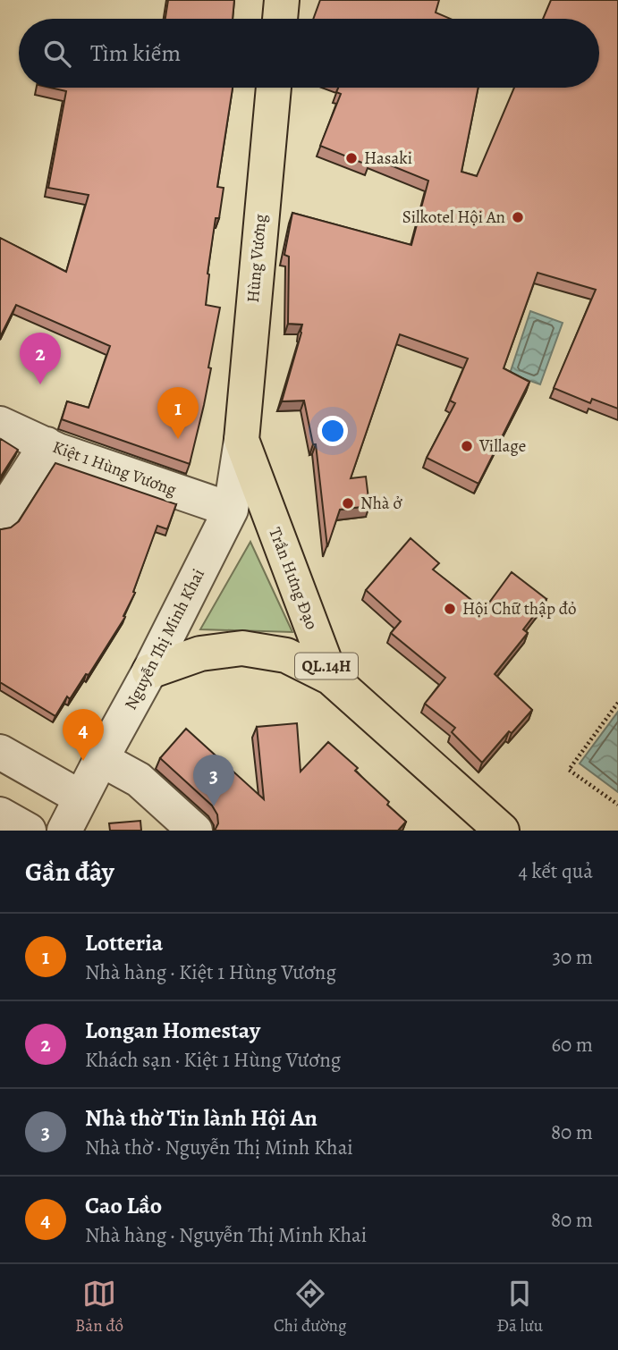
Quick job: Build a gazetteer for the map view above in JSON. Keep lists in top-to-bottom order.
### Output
{
  "streets": {
    "main road": ["Hùng Vương", "Trần Hưng Đạo", "QL.14H"],
    "street": ["Kiệt 1 Hùng Vương", "Nguyễn Thị Minh Khai"]
  },
  "crossings": [
    ["Hùng Vương", "Trần Hưng Đạo"],
    ["Hùng Vương", "Nguyễn Thị Minh Khai"],
    ["Kiệt 1 Hùng Vương", "Nguyễn Thị Minh Khai"],
    ["Trần Hưng Đạo", "Nguyễn Thị Minh Khai"]
  ],
  "places": [
    "Hasaki",
    "Silkotel Hội An",
    "Village",
    "Nhà ở",
    "Hội Chữ thập đỏ"
  ],
  "page": {
    "search": "Tìm kiếm",
    "pins": [
      "2",
      "1",
      "4",
      "3"
    ],
    "heading": ["Gần đây", "4 kết quả"],
    "list": [
      {
        "mark": "1",
        "name": "Lotteria",
        "note": "Nhà hàng · Kiệt 1 Hùng Vương",
        "value": "30 m"
      },
      {
        "mark": "2",
        "name": "Longan Homestay",
        "note": "Khách sạn · Kiệt 1 Hùng Vương",
        "value": "60 m"
      },
      {
        "mark": "3",
        "name": "Nhà thờ Tin lành Hội An",
        "note": "Nhà thờ · Nguyễn Thị Minh Khai",
        "value": "80 m"
      },
      {
        "mark": "4",
        "name": "Cao Lầo",
        "note": "Nhà hàng · Nguyễn Thị Minh Khai",
        "value": "80 m"
      }
    ],
    "nav": ["Bản đồ", "Chỉ đường", "Đã lưu"]
  }
}
